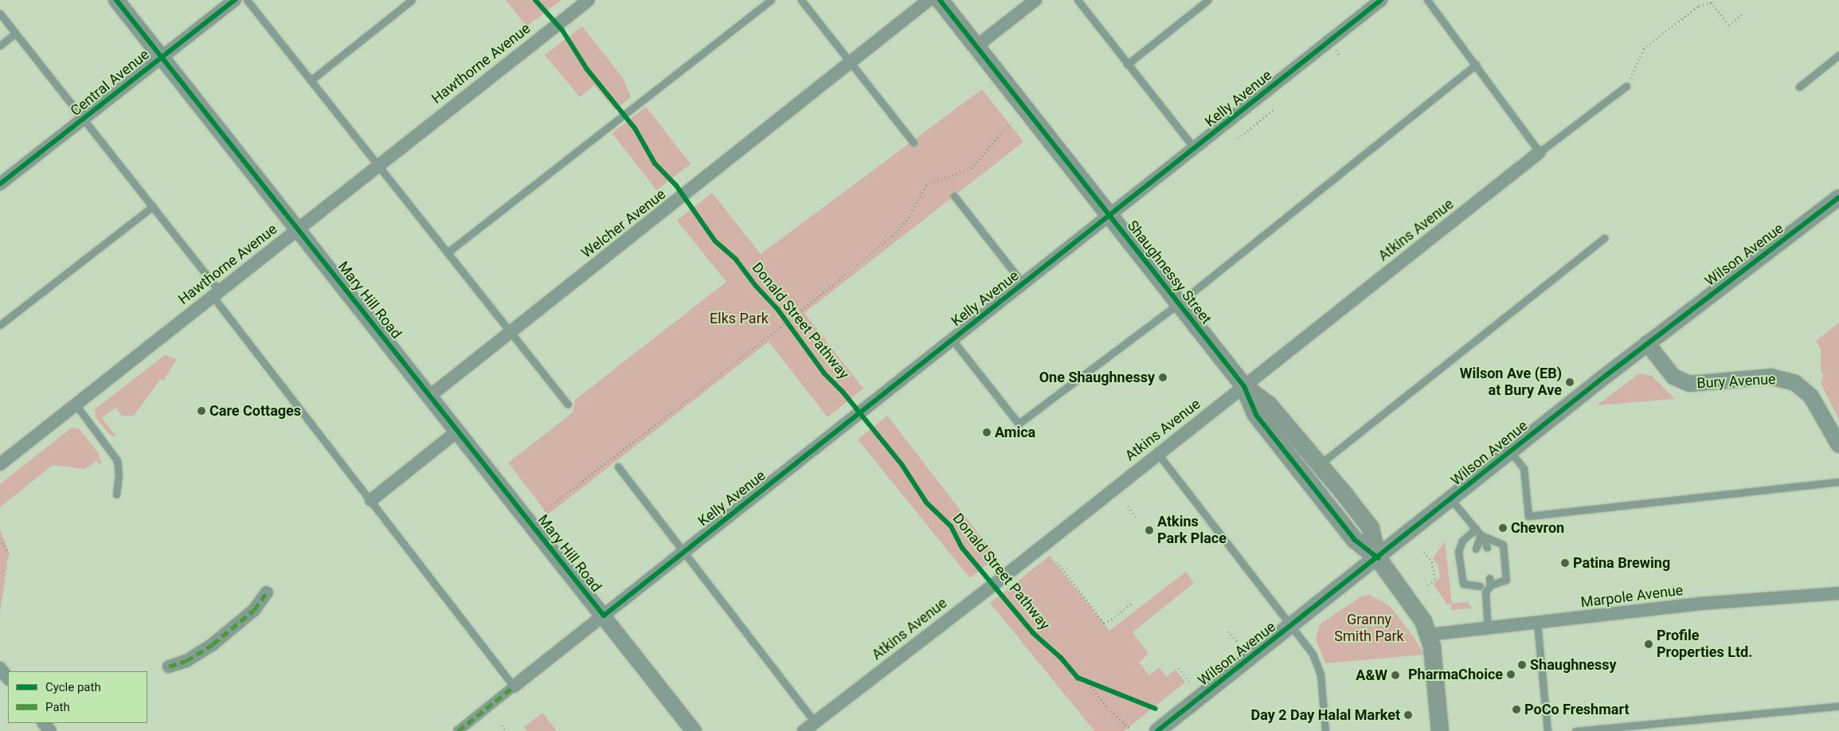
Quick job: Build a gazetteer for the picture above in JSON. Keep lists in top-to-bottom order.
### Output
{
  "streets": {
    "main road": ["Shaughnessy Street"],
    "street": [
      "Hawthorne Avenue",
      "Central Avenue",
      "Kelly Avenue",
      "Welcher Avenue",
      "Atkins Avenue",
      "Wilson Avenue",
      "Mary Hill Road",
      "Bury Avenue",
      "Marpole Avenue"
    ],
    "cycle path": ["Donald Street Pathway"]
  },
  "crossings": [
    ["Hawthorne Avenue", "Mary Hill Road"],
    ["Central Avenue", "Mary Hill Road"],
    ["Kelly Avenue", "Shaughnessy Street"],
    ["Kelly Avenue", "Mary Hill Road"],
    ["Welcher Avenue", "Mary Hill Road"],
    ["Atkins Avenue", "Shaughnessy Street"],
    ["Wilson Avenue", "Shaughnessy Street"],
    ["Wilson Avenue", "Bury Avenue"],
    ["Shaughnessy Street", "Marpole Avenue"]
  ],
  "parks": ["Elks Park", "Granny Smith Park"],
  "places": [
    "One Shaughnessy",
    "Wilson Ave (EB) at Bury Ave",
    "Care Cottages",
    "Amica",
    "Chevron",
    "Atkins Park Place",
    "Patina Brewing",
    "Profile Properties Ltd.",
    "Shaughnessy",
    "PharmaChoice",
    "A&W",
    "PoCo Freshmart",
    "Day 2 Day Halal Market"
  ],
  "legend": ["Cycle path", "Path"]
}
